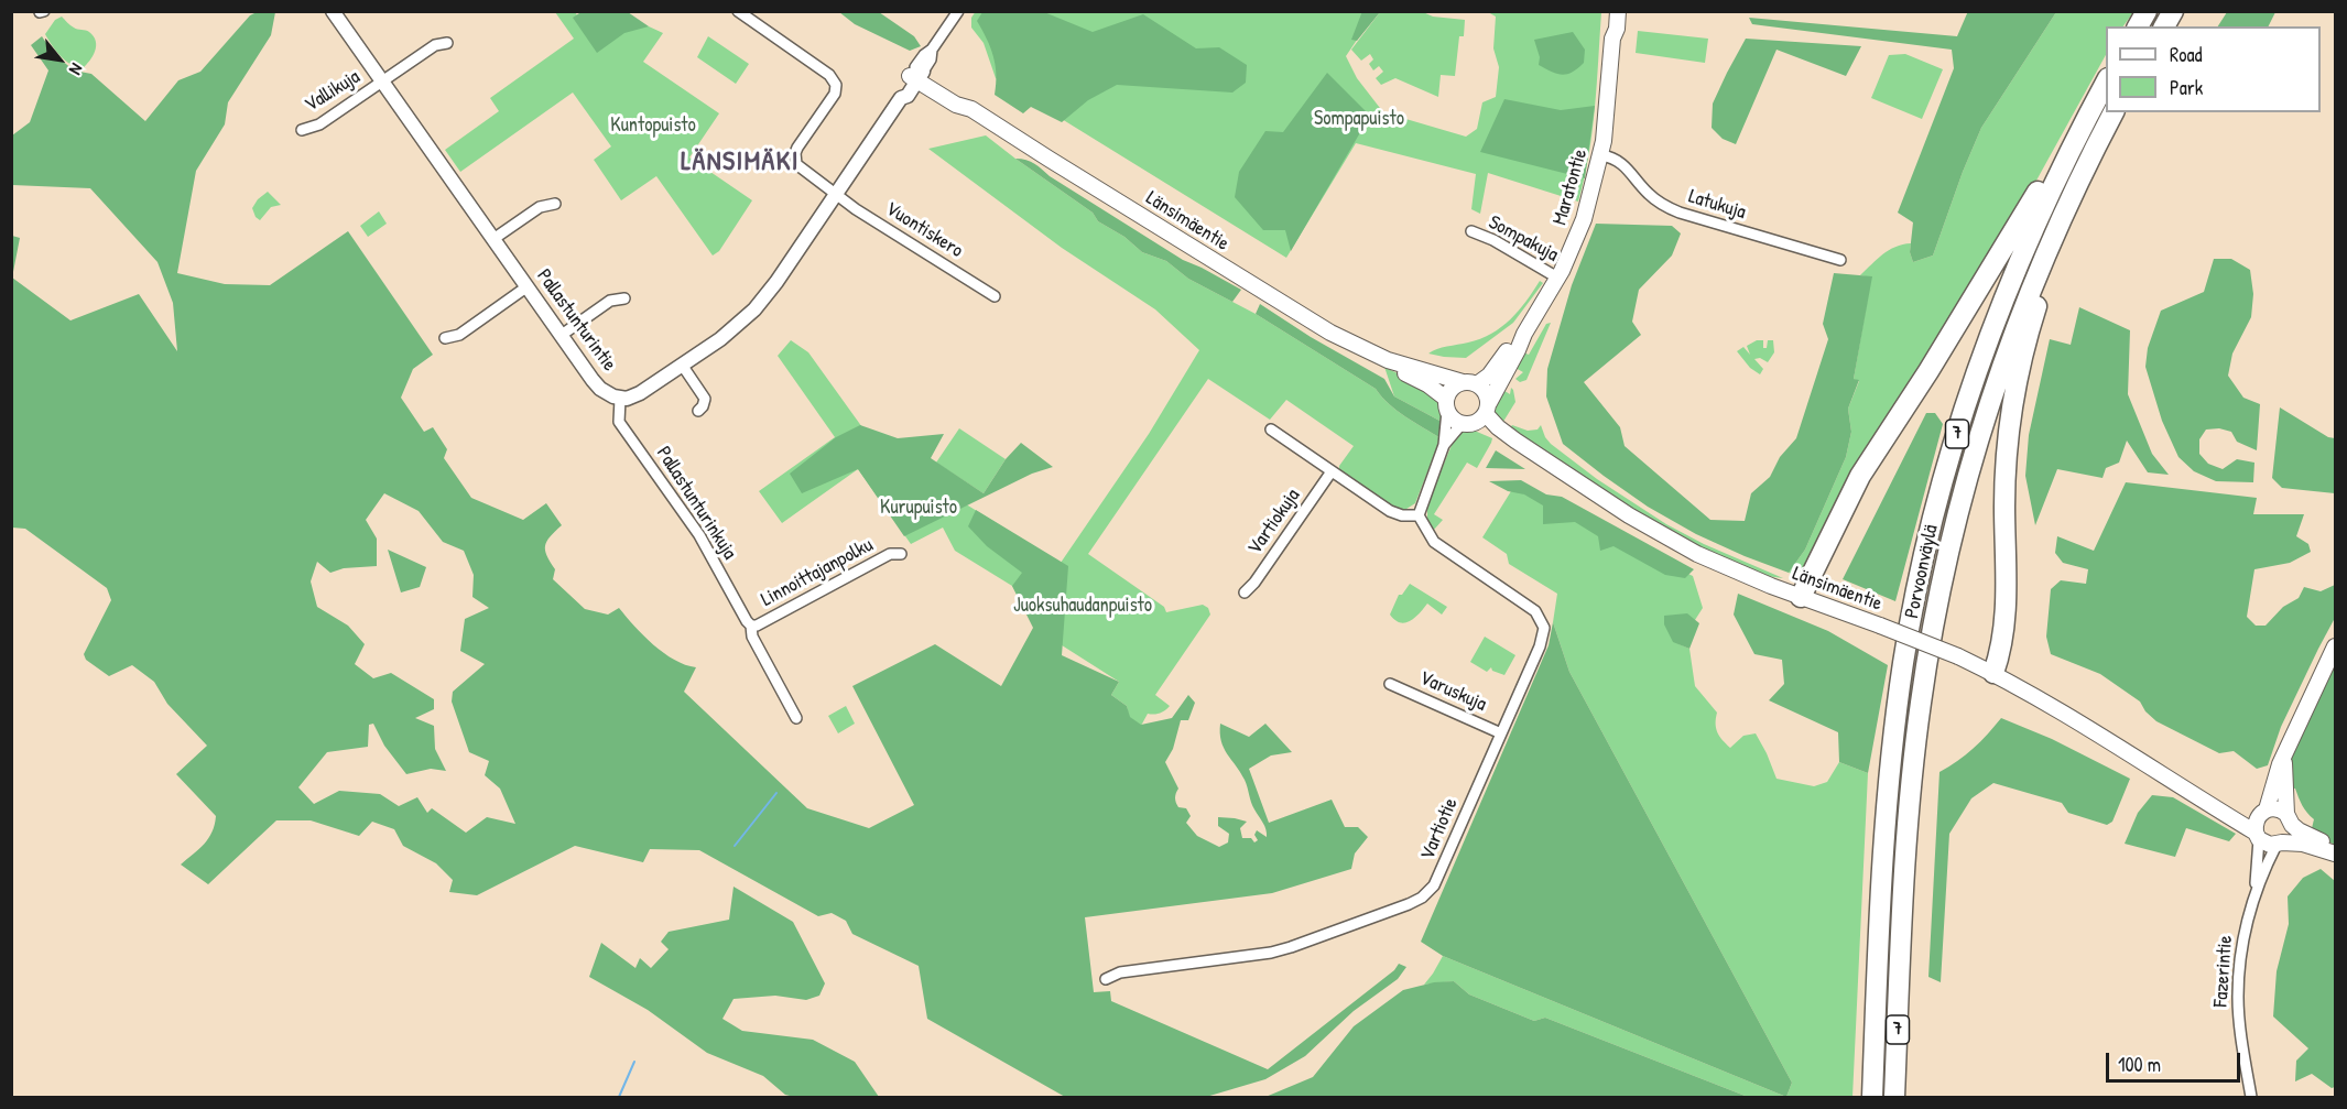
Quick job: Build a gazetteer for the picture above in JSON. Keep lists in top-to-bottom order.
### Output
{
  "streets": {
    "highway": ["7", "Porvoonväylä"],
    "main road": ["Maratontie", "Länsimäentie"],
    "street": [
      "Vallikuja",
      "Latukuja",
      "Vuontiskero",
      "Sompakuja",
      "Pallastunturintie",
      "Pallastunturinkuja",
      "Vartiokuja",
      "Linnoittajanpolku",
      "Varuskuja",
      "Vartiotie",
      "Fazerintie"
    ]
  },
  "crossings": [
    ["Vallikuja", "Pallastunturintie"],
    ["Maratontie", "Latukuja"],
    ["Maratontie", "Länsimäentie"],
    ["Maratontie", "Sompakuja"],
    ["Länsimäentie", "Pallastunturintie"],
    ["Länsimäentie", "Fazerintie"],
    ["Vuontiskero", "Pallastunturintie"],
    ["Pallastunturintie", "Pallastunturinkuja"],
    ["Pallastunturinkuja", "Linnoittajanpolku"],
    ["Varuskuja", "Vartiotie"]
  ],
  "districts": ["LÄNSIMÄKI"],
  "parks": [
    "Sompapuisto",
    "Kuntopuisto",
    "Kurupuisto",
    "Juoksuhaudanpuisto"
  ],
  "legend": ["Road", "Park"],
  "scale_bar": "100 m",
  "north": "bottom right"
}
